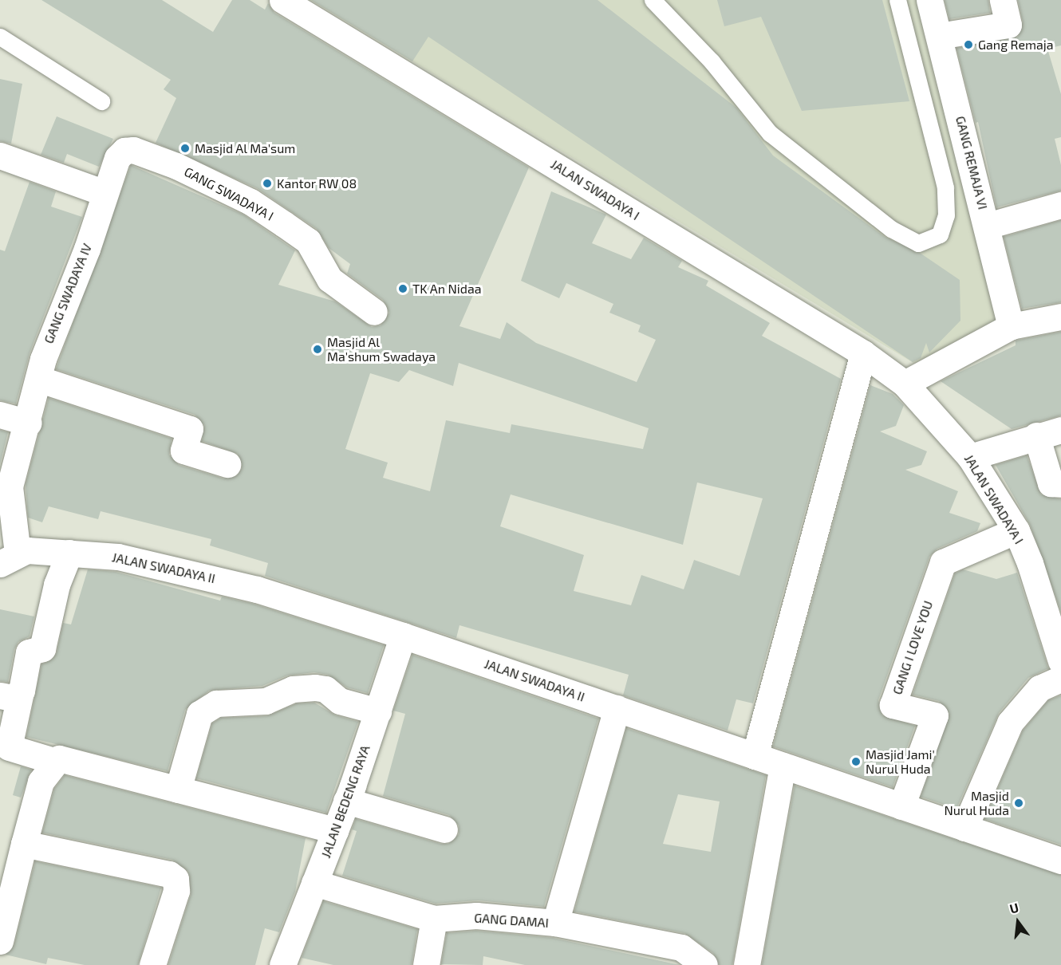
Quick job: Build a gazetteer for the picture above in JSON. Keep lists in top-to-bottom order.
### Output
{
  "streets": {
    "street": [
      "GANG REMAJA VI",
      "JALAN SWADAYA I",
      "GANG SWADAYA I",
      "GANG SWADAYA IV",
      "JALAN SWADAYA II",
      "GANG I LOVE YOU",
      "JALAN BEDENG RAYA",
      "GANG DAMAI"
    ]
  },
  "crossings": [
    ["JALAN SWADAYA I", "GANG I LOVE YOU"],
    ["GANG SWADAYA I", "GANG SWADAYA IV"],
    ["JALAN SWADAYA II", "GANG I LOVE YOU"],
    ["JALAN SWADAYA II", "JALAN BEDENG RAYA"],
    ["JALAN BEDENG RAYA", "GANG DAMAI"]
  ],
  "places": [
    "Gang Remaja",
    "Masjid Al Ma'sum",
    "Kantor RW 08",
    "TK An Nidaa",
    "Masjid Al Ma'shum Swadaya",
    "Masjid Jami' Nurul Huda",
    "Masjid Nurul Huda"
  ],
  "north": "top"
}
